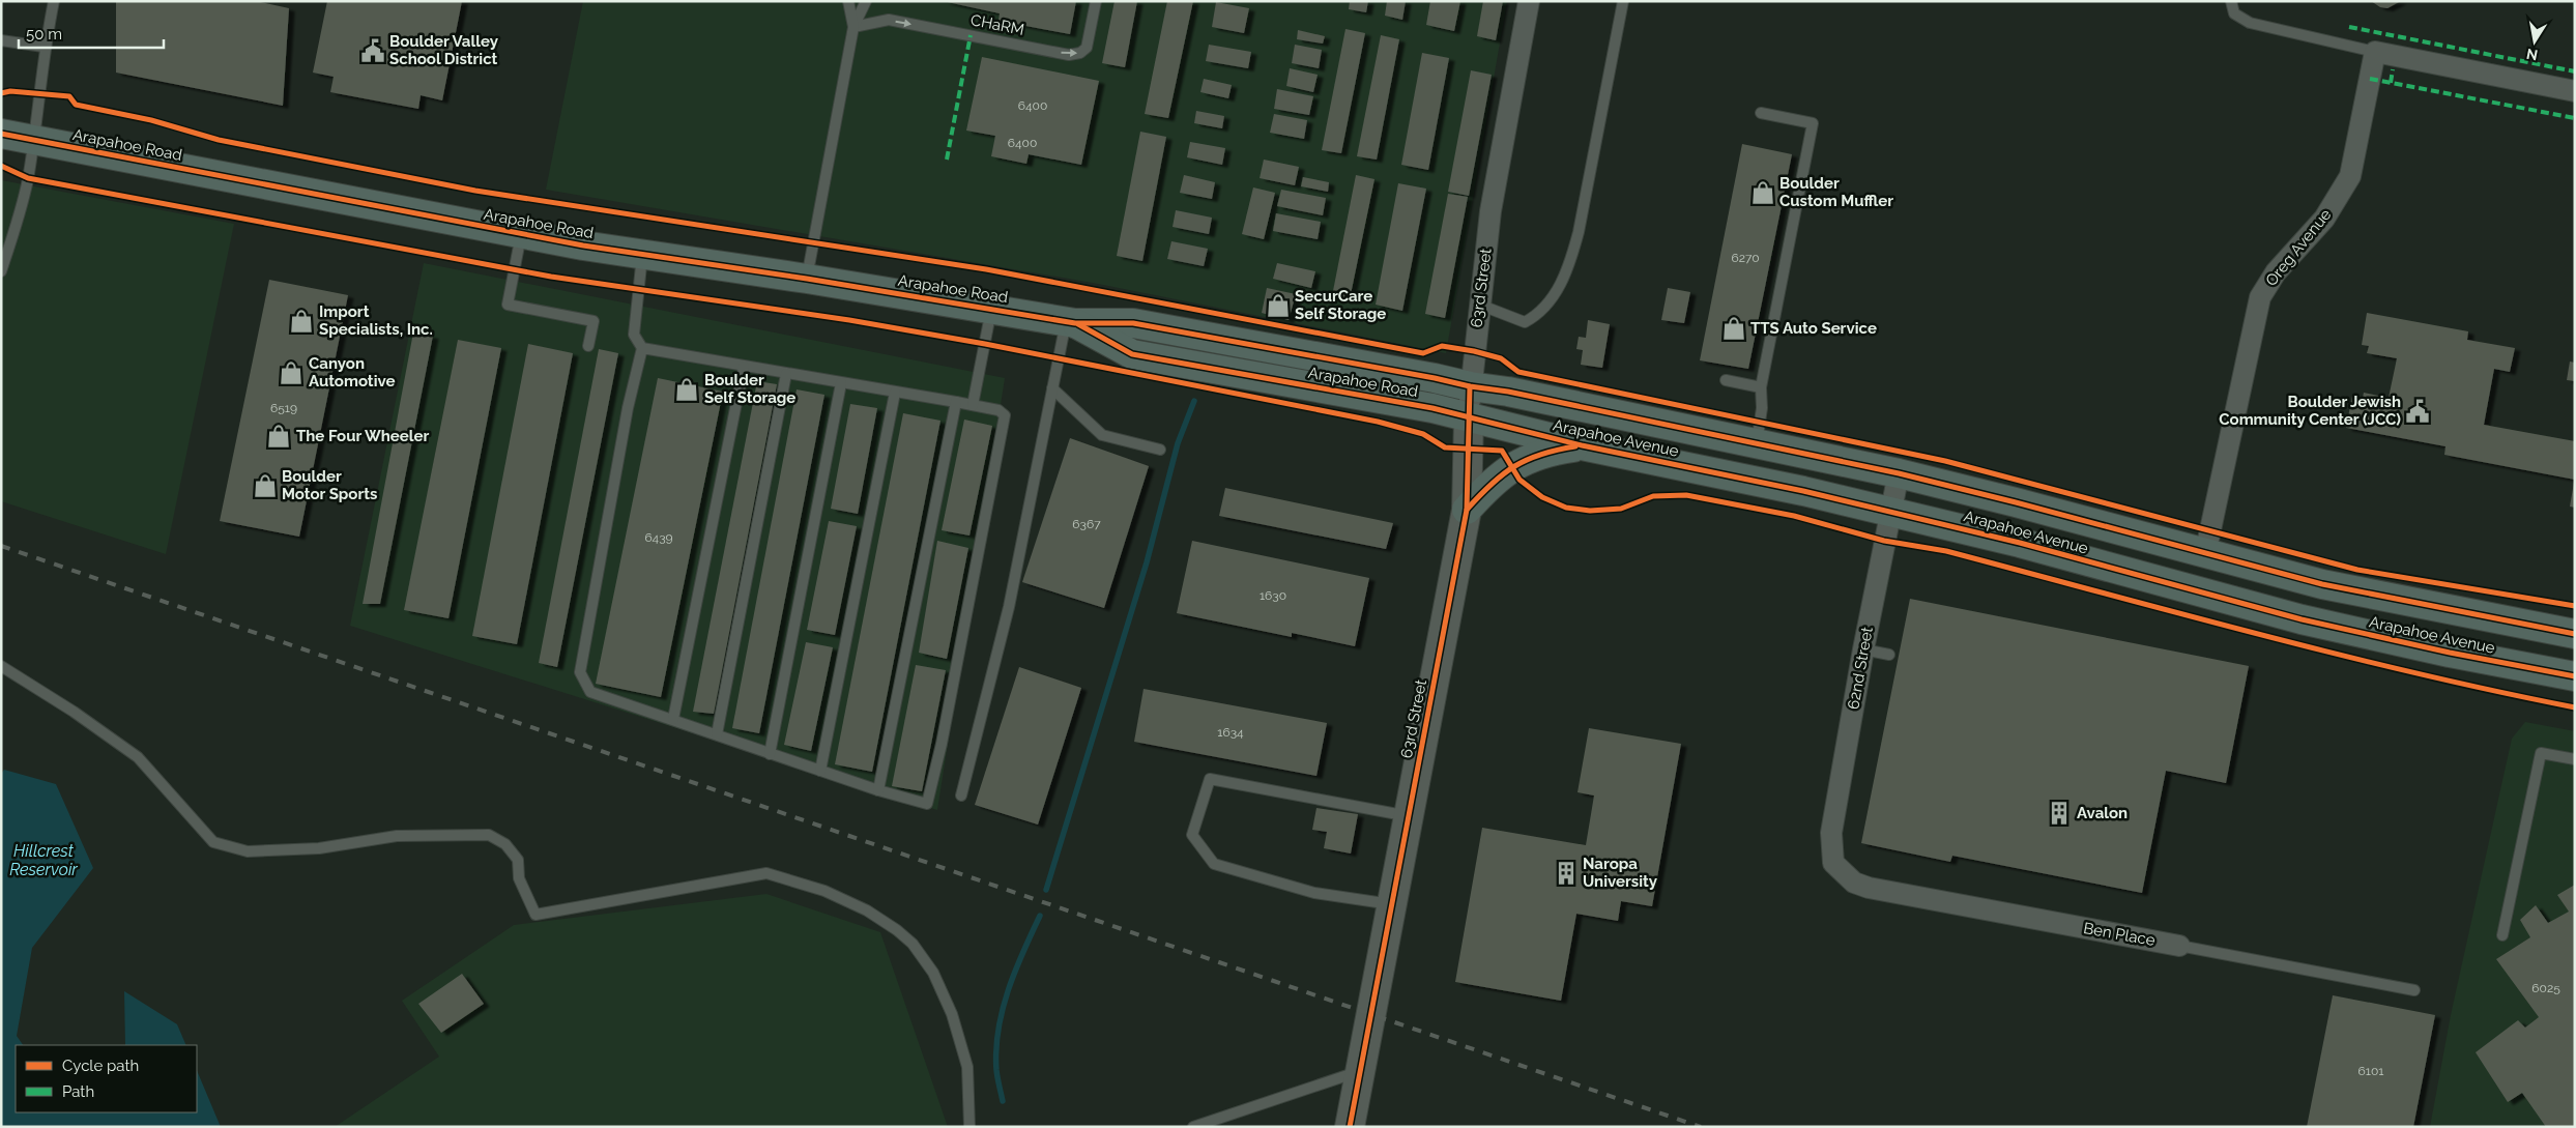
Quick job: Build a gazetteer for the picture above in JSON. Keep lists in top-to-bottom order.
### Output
{
  "streets": {
    "main road": ["Arapahoe Road", "Arapahoe Avenue"],
    "street": [
      "Oreg Avenue",
      "63rd Street",
      "62nd Street",
      "Ben Place"
    ],
    "lane": ["CHaRM"]
  },
  "crossings": [
    ["Arapahoe Road", "63rd Street"],
    ["Arapahoe Road", "Arapahoe Avenue"],
    ["Oreg Avenue", "Arapahoe Avenue"],
    ["63rd Street", "Arapahoe Avenue"],
    ["Arapahoe Avenue", "62nd Street"],
    ["62nd Street", "Ben Place"]
  ],
  "one_way": ["CHaRM"],
  "water": ["Hillcrest Reservoir"],
  "places": {
    "public building": ["Boulder Valley School District", "Boulder Jewish Community Center (JCC)"],
    "shop": [
      "Boulder Custom Muffler",
      "SecurCare Self Storage",
      "Import Specialists, Inc.",
      "TTS Auto Service",
      "Canyon Automotive",
      "Boulder Self Storage",
      "The Four Wheeler",
      "Boulder Motor Sports"
    ],
    "building": ["Avalon", "Naropa University"]
  },
  "house_numbers": [
    "6400",
    "6400",
    "6270",
    "6519",
    "6367",
    "6439",
    "1630",
    "1634",
    "6025",
    "6101"
  ],
  "legend": ["Cycle path", "Path"],
  "scale_bar": "50 m",
  "north": "bottom"
}
